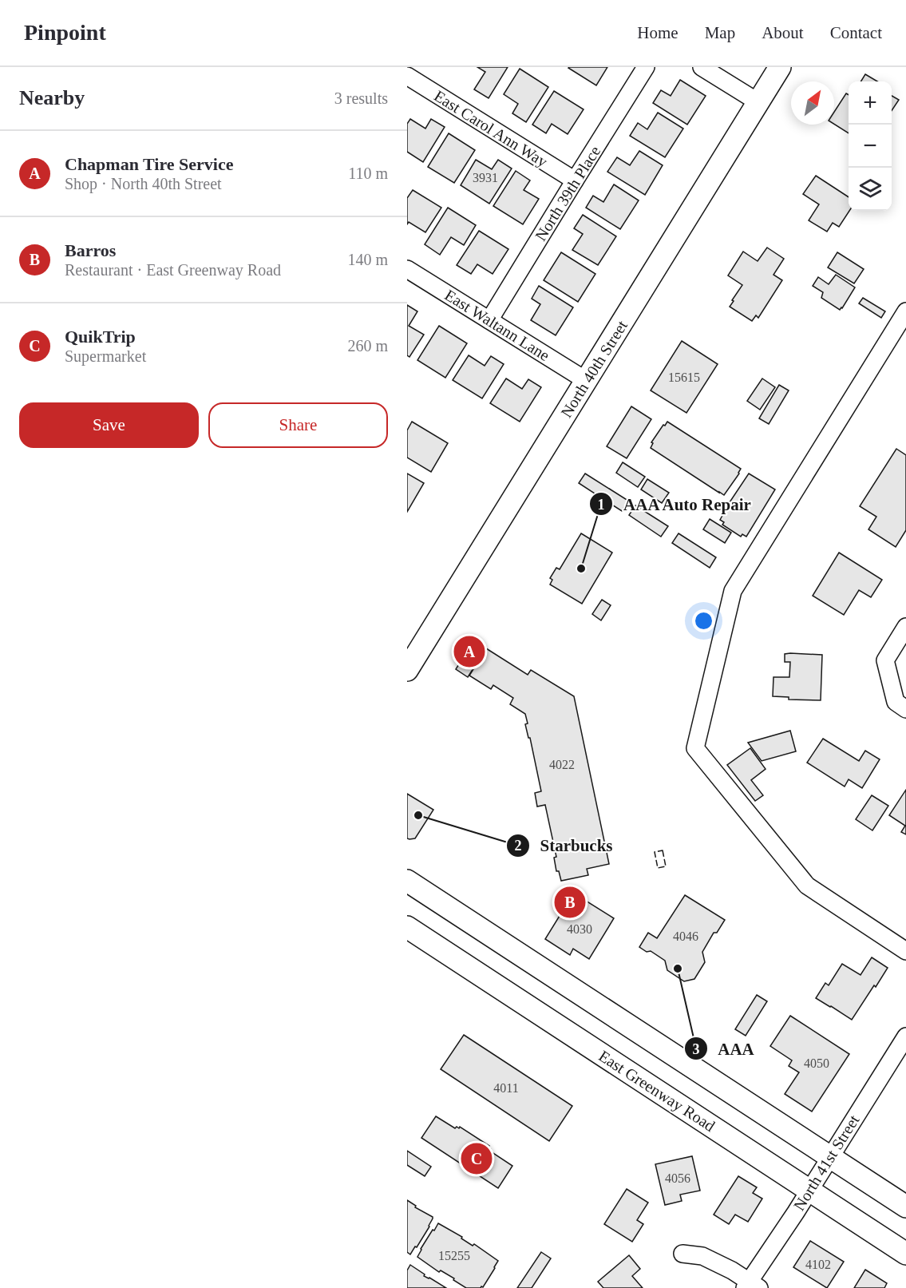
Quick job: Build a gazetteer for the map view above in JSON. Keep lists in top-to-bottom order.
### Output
{
  "streets": {
    "main road": ["North 40th Street", "East Greenway Road"],
    "street": [
      "East Carol Ann Way",
      "North 39th Place",
      "East Waltann Lane",
      "North 41st Street"
    ]
  },
  "crossings": [
    ["East Carol Ann Way", "North 39th Place"],
    ["North 39th Place", "East Waltann Lane"],
    ["East Waltann Lane", "North 40th Street"],
    ["East Greenway Road", "North 41st Street"]
  ],
  "places": ["AAA Auto Repair", "Starbucks", "AAA"],
  "house_numbers": [
    "3931",
    "15615",
    "4022",
    "4030",
    "4046",
    "4050",
    "4011",
    "4056",
    "15255",
    "4102"
  ],
  "north": "top right",
  "page": {
    "header": "Pinpoint",
    "nav": [
      "Home",
      "Map",
      "About",
      "Contact"
    ],
    "heading": ["Nearby", "3 results"],
    "map_buttons": ["+", "−"],
    "list": [
      {
        "mark": "A",
        "name": "Chapman Tire Service",
        "note": "Shop · North 40th Street",
        "value": "110 m"
      },
      {
        "mark": "B",
        "name": "Barros",
        "note": "Restaurant · East Greenway Road",
        "value": "140 m"
      },
      {
        "mark": "C",
        "name": "QuikTrip",
        "note": "Supermarket",
        "value": "260 m"
      }
    ],
    "buttons": ["Save", "Share"],
    "pins": ["A", "B", "C"]
  }
}
